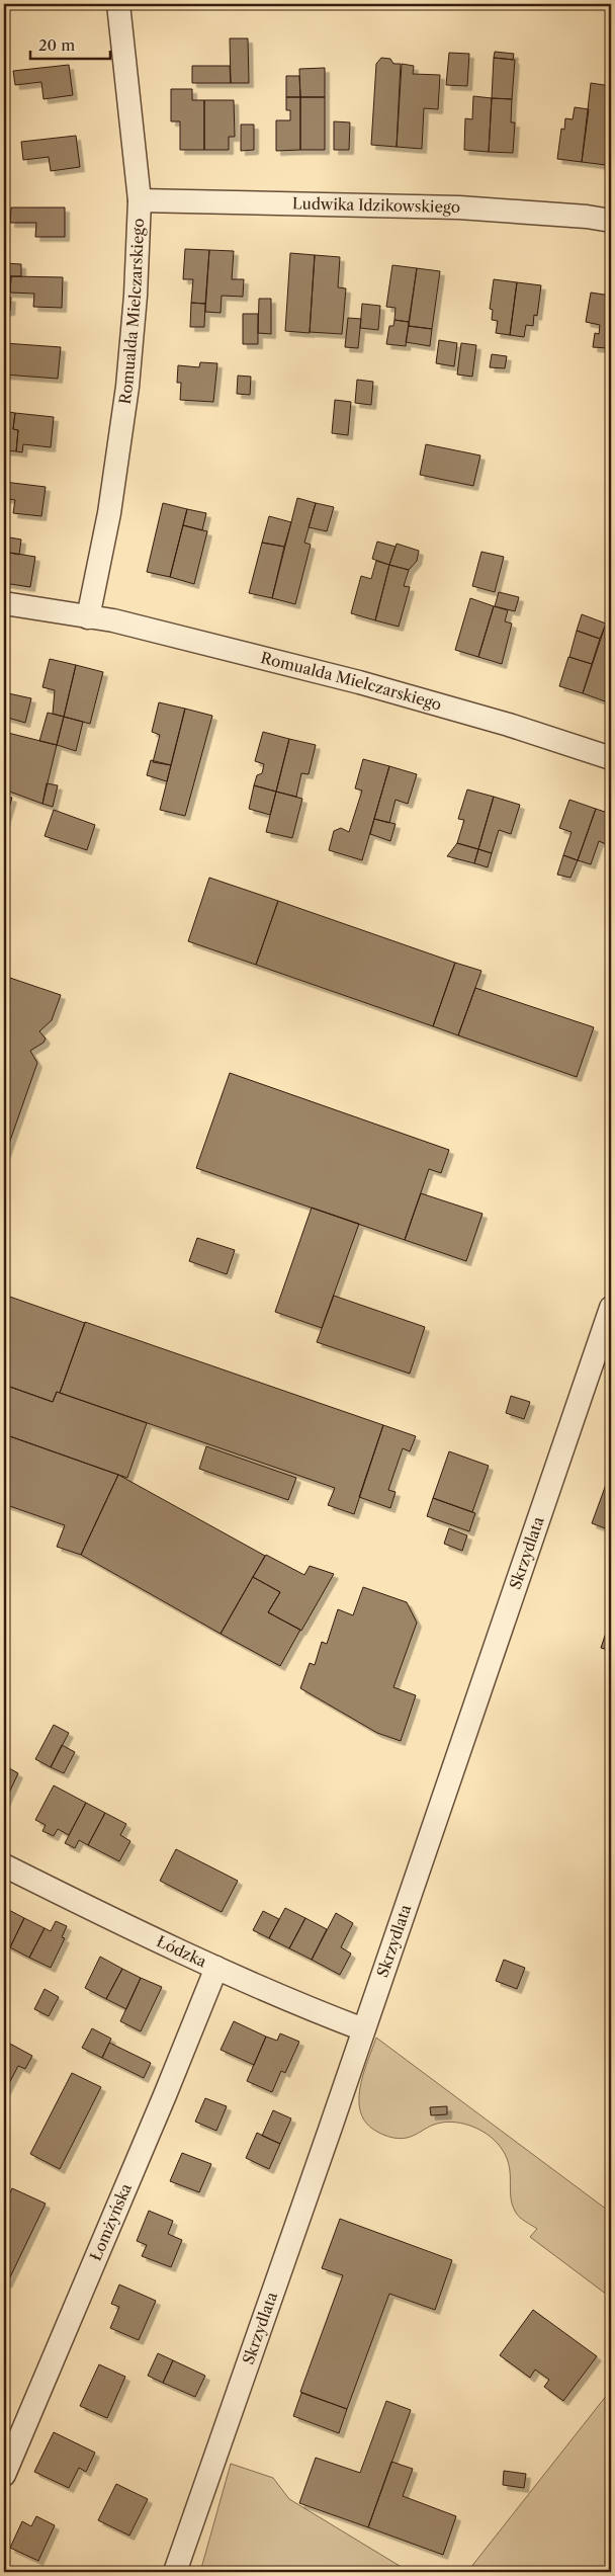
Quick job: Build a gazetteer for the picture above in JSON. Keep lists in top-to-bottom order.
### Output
{
  "streets": {
    "street": [
      "Ludwika Idzikowskiego",
      "Romualda Mielczarskiego",
      "Skrzydlata",
      "Łódzka",
      "Łomżyńska"
    ]
  },
  "crossings": [
    ["Ludwika Idzikowskiego", "Romualda Mielczarskiego"],
    ["Skrzydlata", "Łódzka"],
    ["Łódzka", "Łomżyńska"]
  ],
  "scale_bar": "20 m"
}
